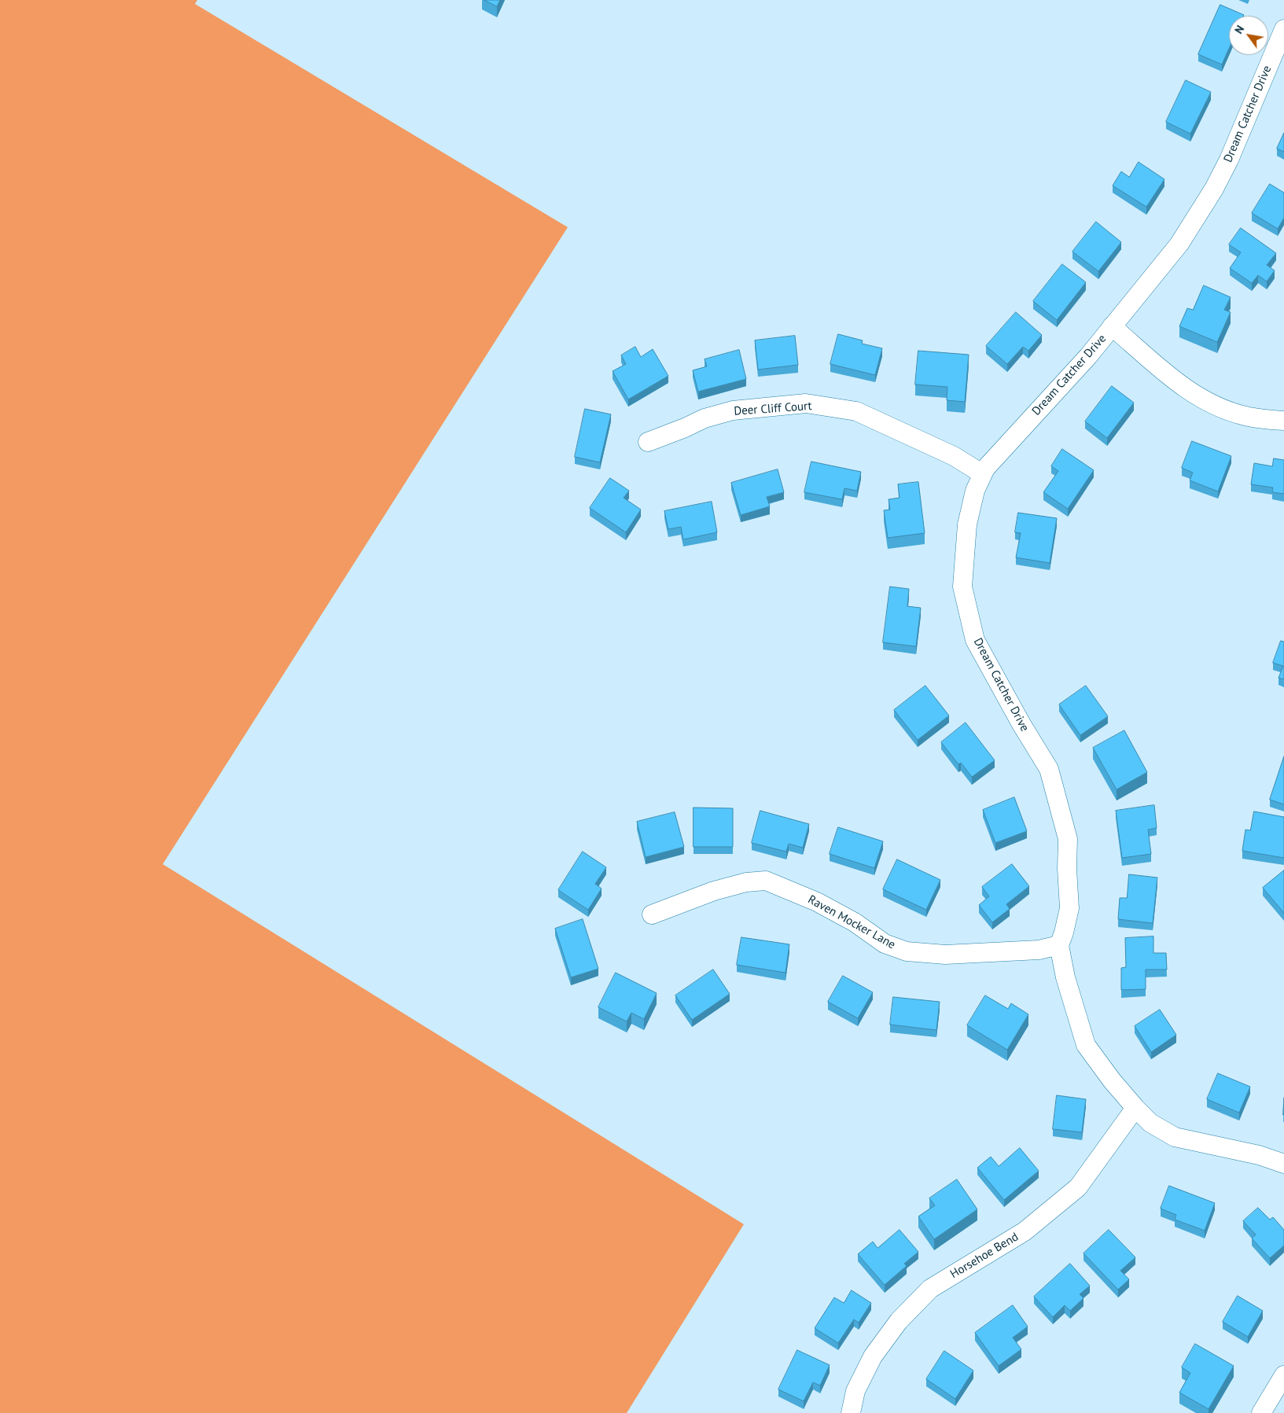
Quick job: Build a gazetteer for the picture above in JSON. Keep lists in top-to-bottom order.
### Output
{
  "streets": {
    "street": [
      "Dream Catcher Drive",
      "Deer Cliff Court",
      "Raven Mocker Lane",
      "Horsehoe Bend"
    ]
  },
  "crossings": [
    ["Dream Catcher Drive", "Deer Cliff Court"],
    ["Dream Catcher Drive", "Raven Mocker Lane"],
    ["Dream Catcher Drive", "Horsehoe Bend"]
  ],
  "north": "top left"
}
